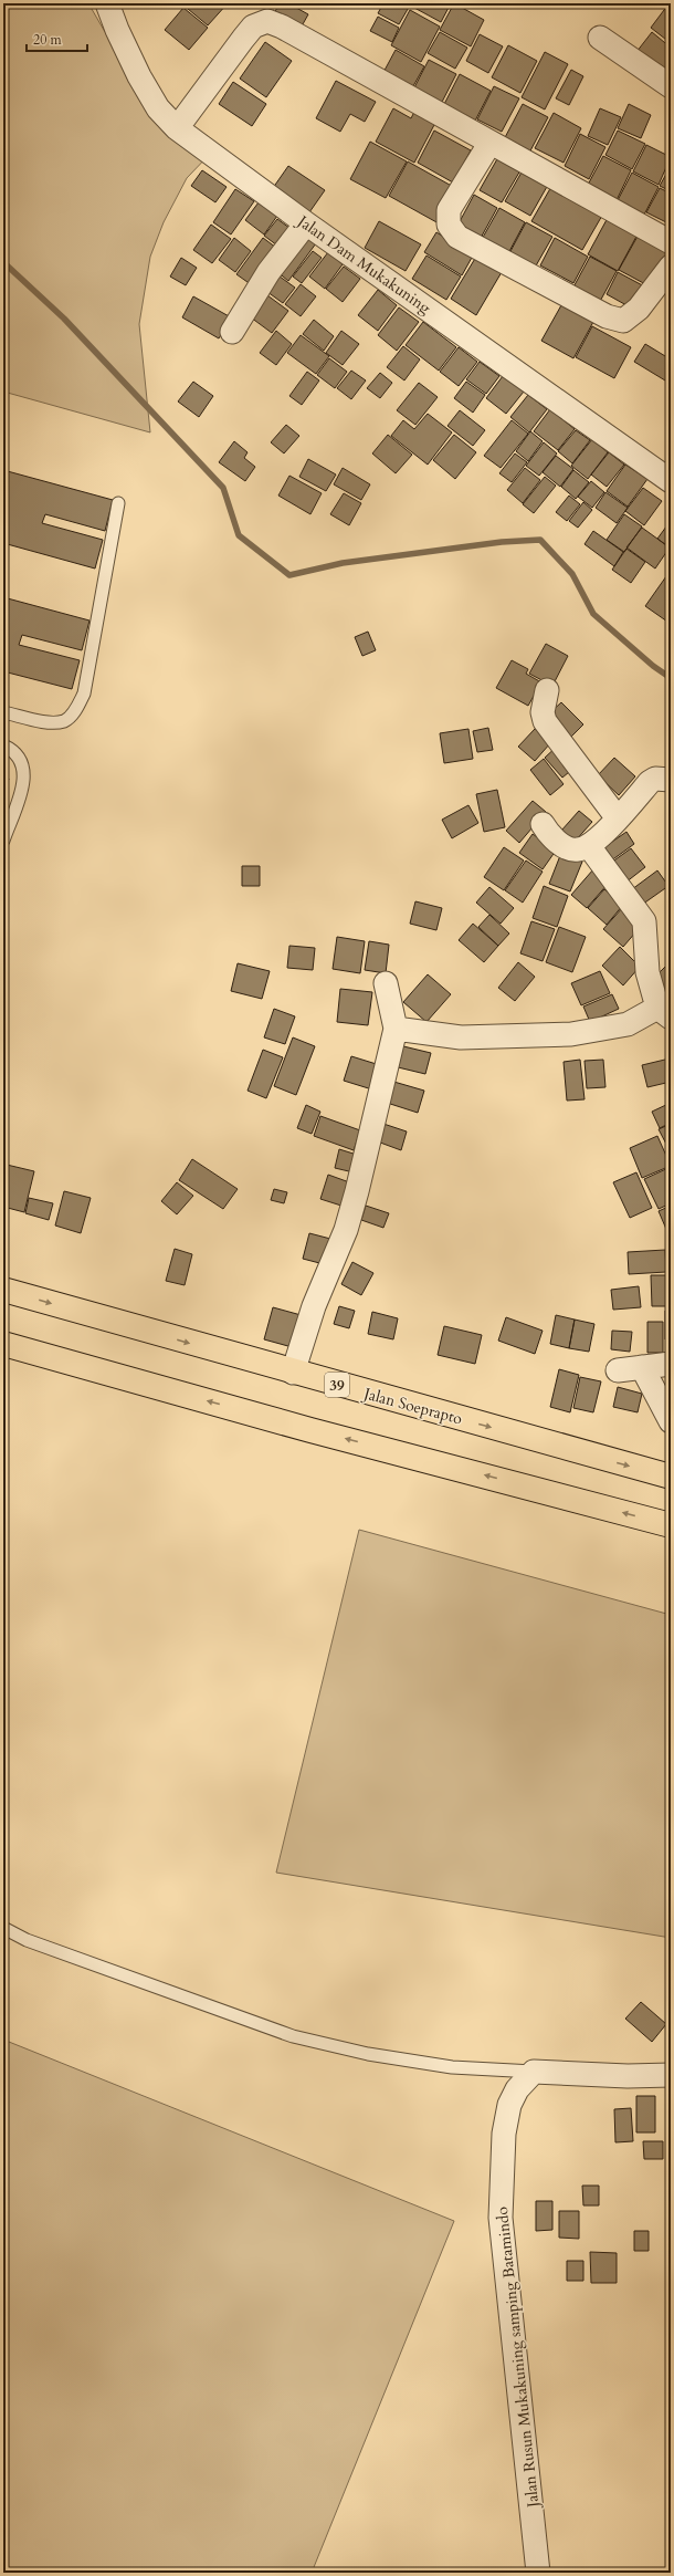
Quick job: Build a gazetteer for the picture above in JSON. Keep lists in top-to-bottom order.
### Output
{
  "streets": {
    "highway": ["39", "Jalan Soeprapto"],
    "street": ["Jalan Dam Mukakuning", "Jalan Rusun Mukakuning samping Batamindo"]
  },
  "scale_bar": "20 m"
}
